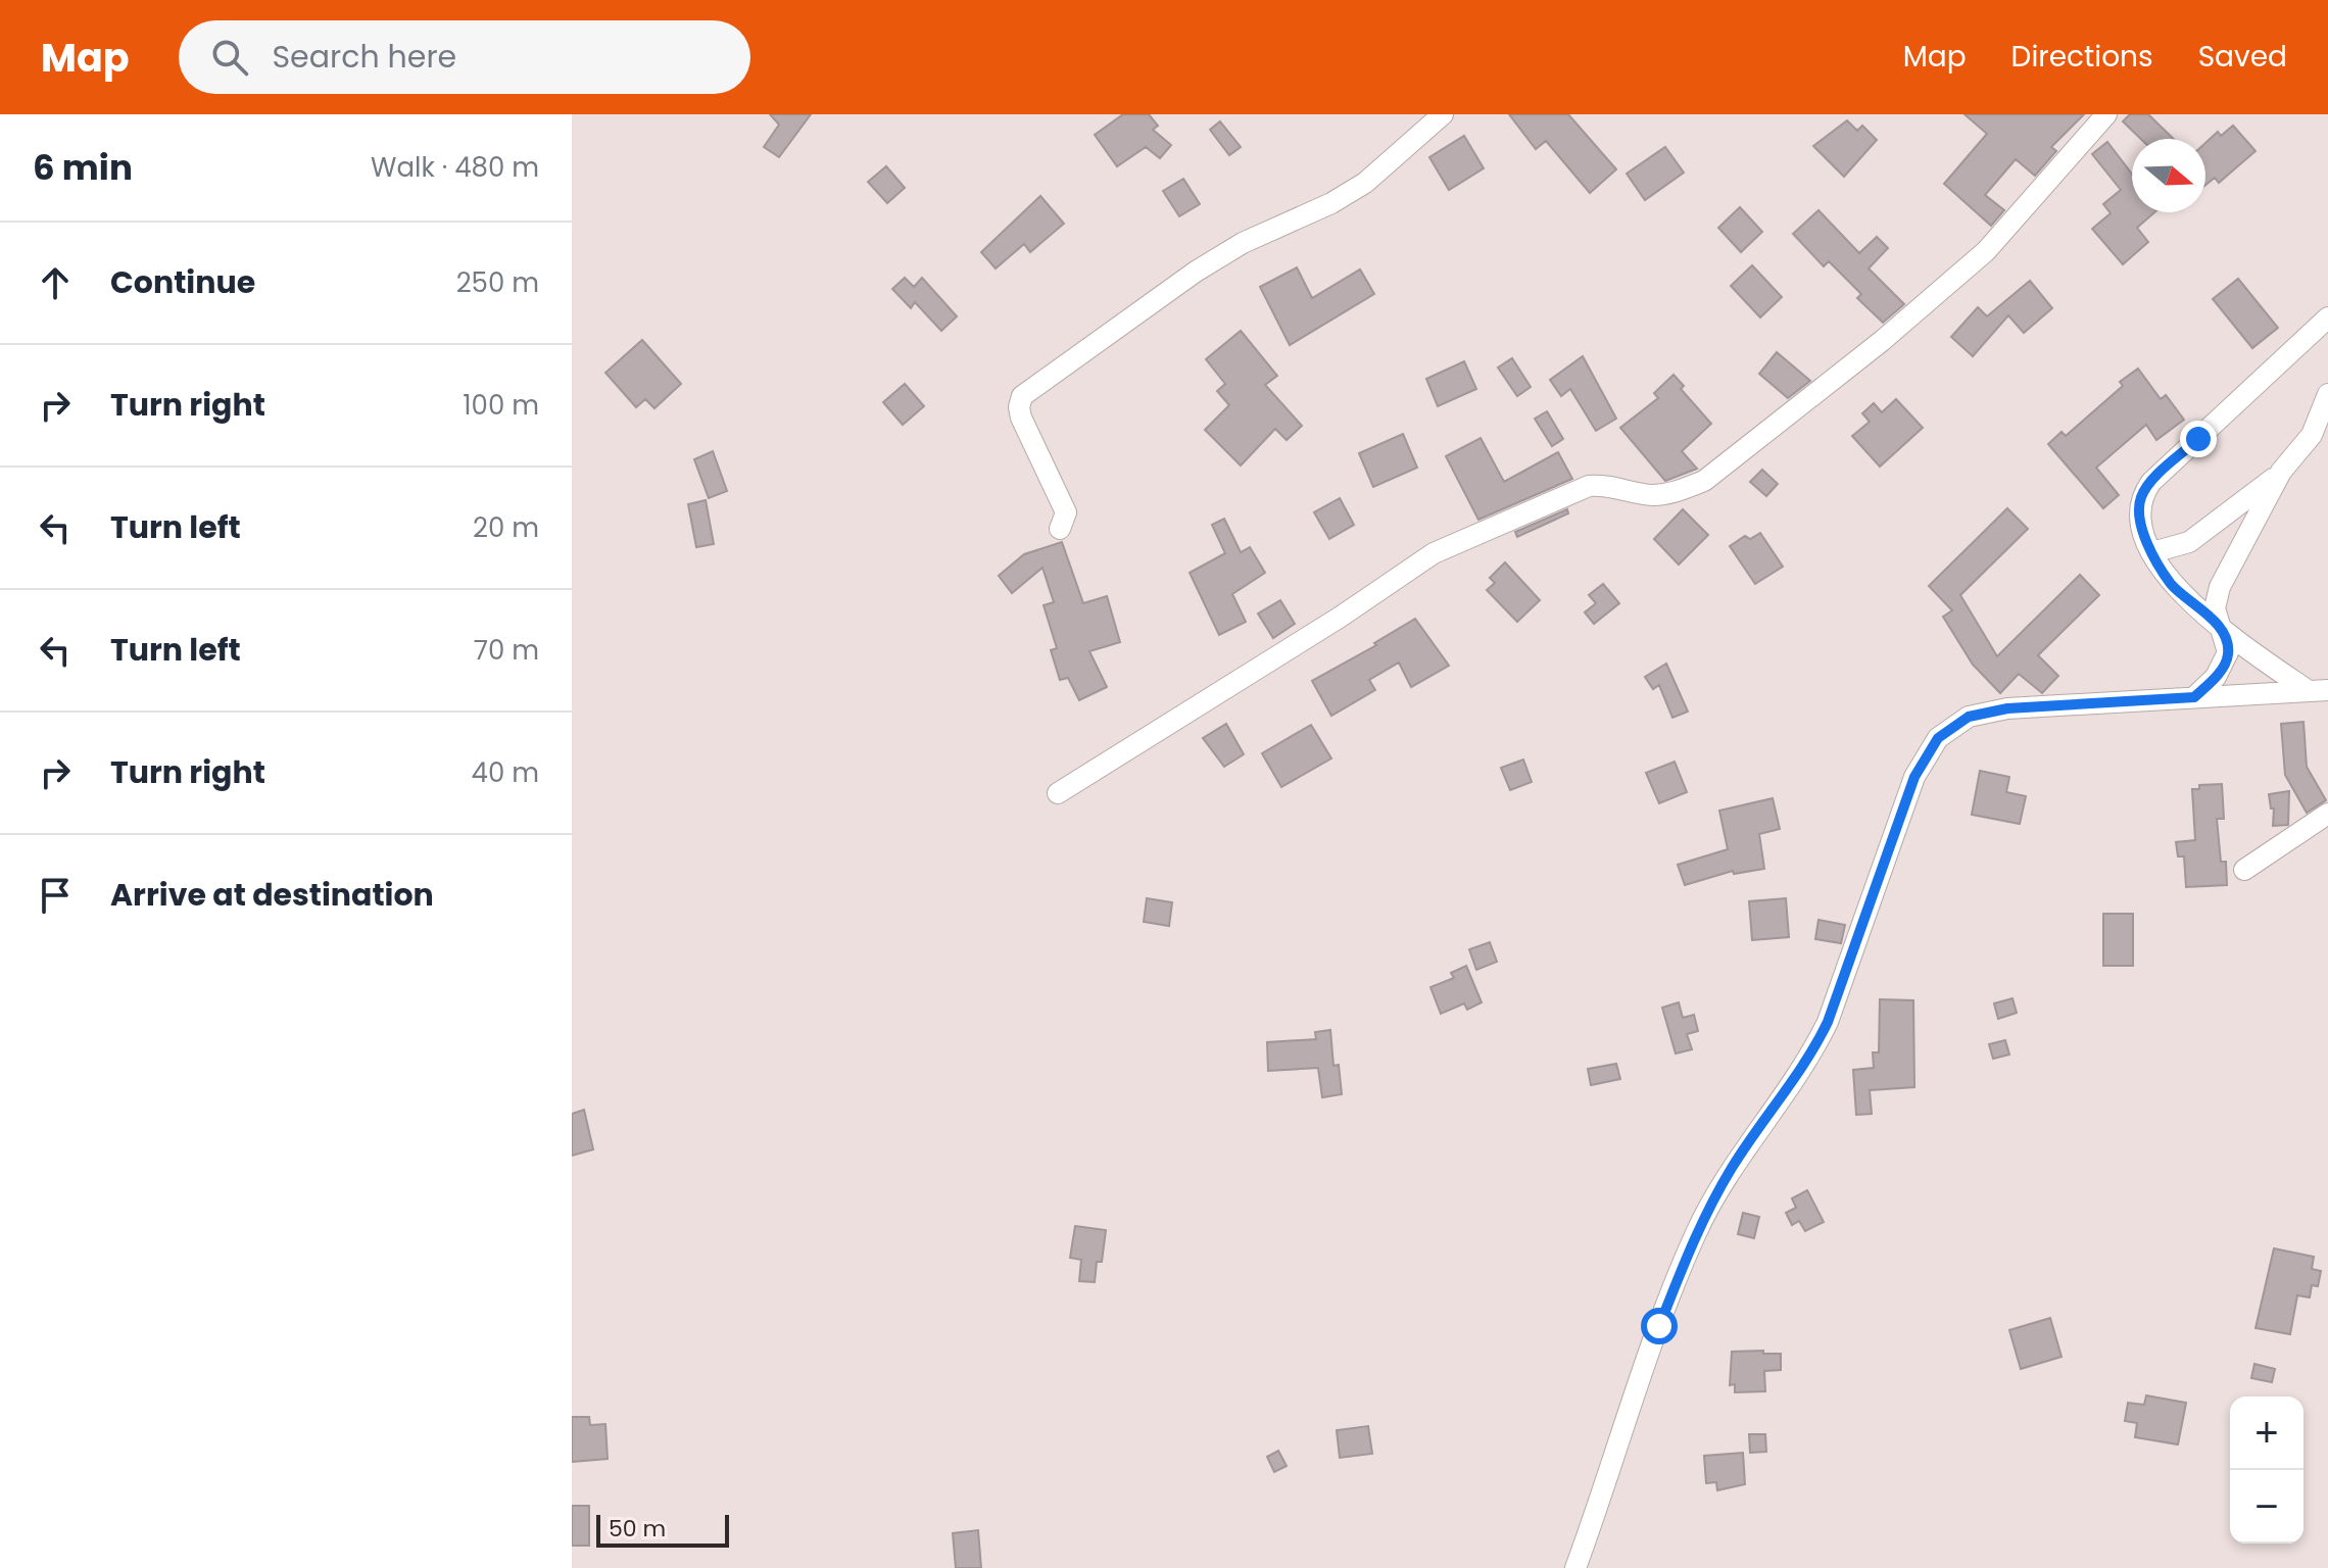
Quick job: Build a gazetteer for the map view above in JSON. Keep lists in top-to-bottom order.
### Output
{
  "scale_bar": "50 m",
  "north": "right",
  "page": {
    "header": "Map",
    "search": "Search here",
    "nav": ["Map", "Directions", "Saved"],
    "heading": ["6 min", "Walk · 480 m"],
    "list": [
      ["Continue", "250 m"],
      ["Turn right", "100 m"],
      ["Turn left", "20 m"],
      ["Turn left", "70 m"],
      ["Turn right", "40 m"],
      "Arrive at destination"
    ],
    "map_buttons": ["+", "−"],
    "scale": "50 m"
  }
}
